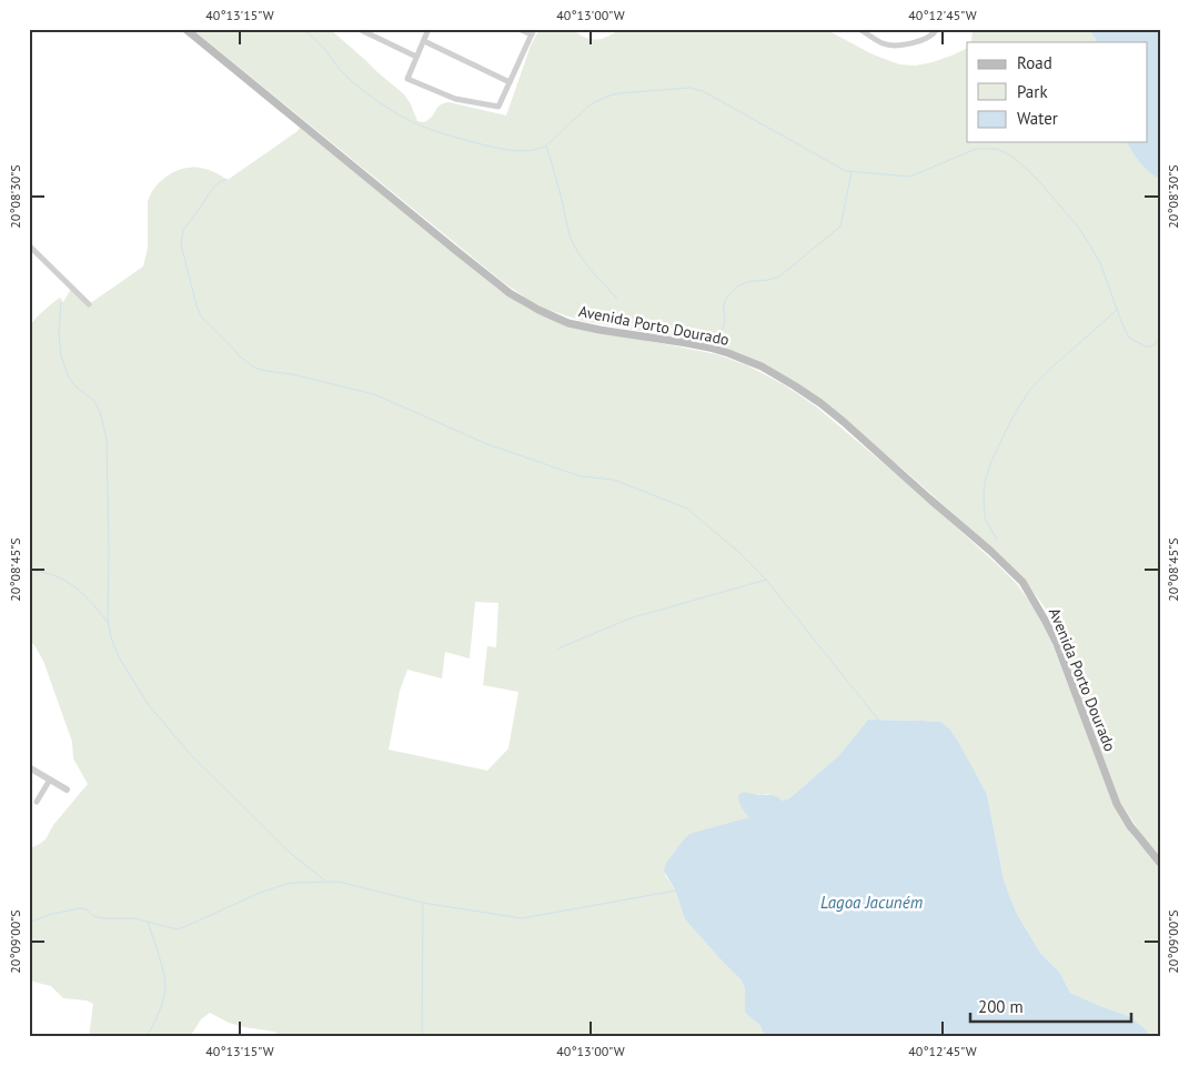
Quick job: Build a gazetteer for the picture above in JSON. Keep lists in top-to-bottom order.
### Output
{
  "streets": {
    "main road": ["Avenida Porto Dourado"]
  },
  "water": ["Lagoa Jacuném"],
  "legend": ["Road", "Park", "Water"],
  "scale_bar": "200 m",
  "coordinates": [
    "40°13'15\"W",
    "40°13'00\"W",
    "40°12'45\"W",
    "20°08'30\"S",
    "20°08'45\"S",
    "20°09'00\"S"
  ]
}
